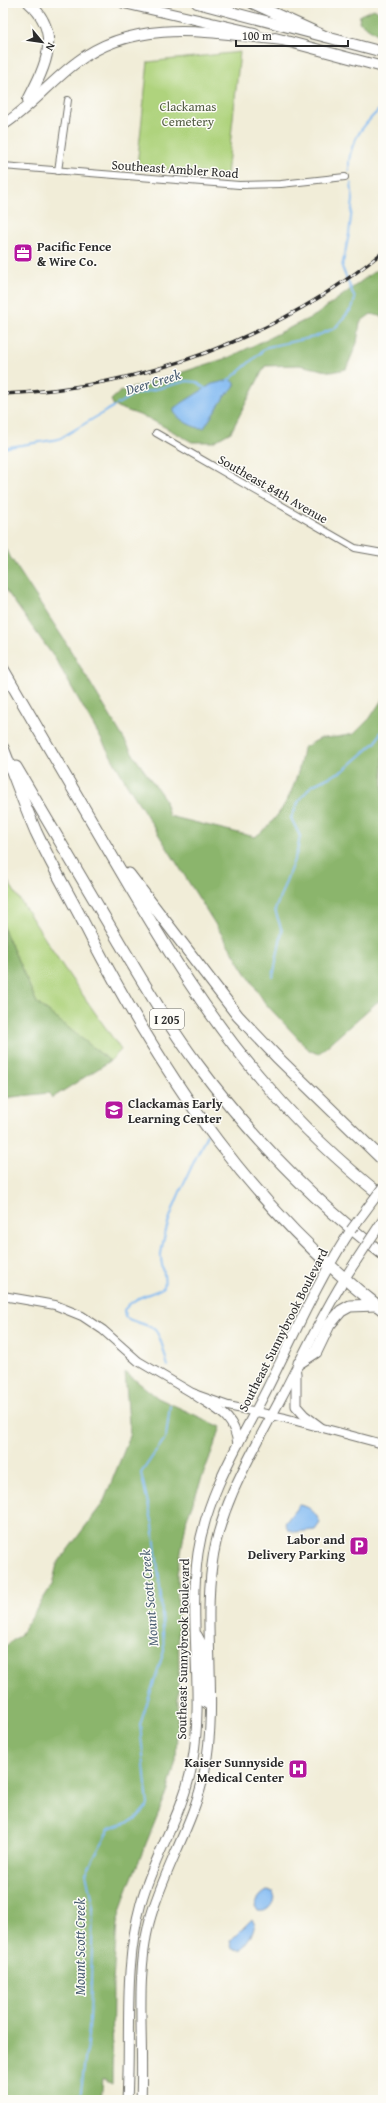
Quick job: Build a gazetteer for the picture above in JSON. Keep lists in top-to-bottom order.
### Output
{
  "streets": {
    "highway": ["I 205"],
    "main road": ["Southeast Sunnybrook Boulevard"],
    "street": ["Southeast Ambler Road", "Southeast 84th Avenue"]
  },
  "water": ["Deer Creek", "Mount Scott Creek"],
  "parks": ["Clackamas Cemetery"],
  "places": {
    "office": ["Pacific Fence & Wire Co."],
    "school or university": ["Clackamas Early Learning Center"],
    "parking": ["Labor and Delivery Parking"],
    "hospital": ["Kaiser Sunnyside Medical Center"]
  },
  "scale_bar": "100 m",
  "north": "bottom right"
}
